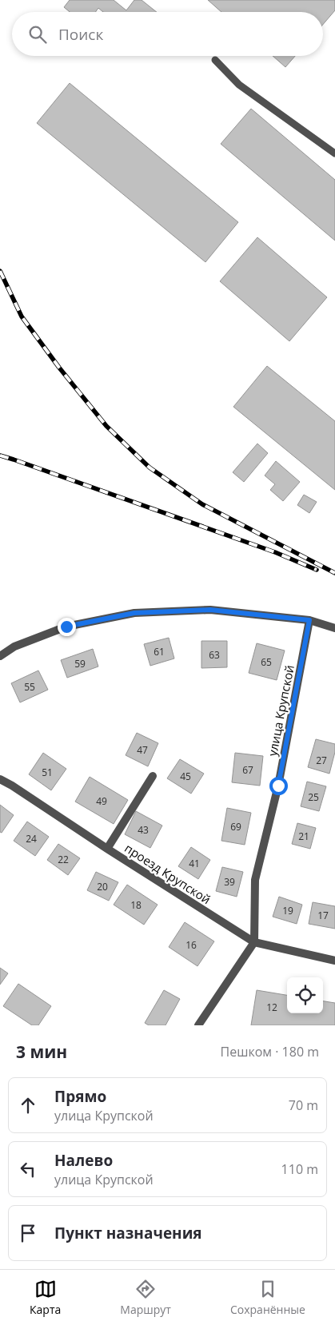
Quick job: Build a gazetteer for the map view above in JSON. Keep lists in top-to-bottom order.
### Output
{
  "streets": {
    "street": ["улица Крупской", "проезд Крупской"]
  },
  "crossings": [
    ["улица Крупской", "проезд Крупской"]
  ],
  "house_numbers": [
    "61",
    "63",
    "65",
    "59",
    "55",
    "47",
    "27",
    "67",
    "51",
    "45",
    "25",
    "49",
    "69",
    "43",
    "21",
    "24",
    "22",
    "41",
    "39",
    "20",
    "18",
    "19",
    "17",
    "16",
    "12"
  ],
  "page": {
    "search": "Поиск",
    "heading": ["3 мин", "Пешком · 180 m"],
    "list": [
      ["Прямо", "улица Крупской", "70 m"],
      ["Налево", "улица Крупской", "110 m"],
      "Пункт назначения"
    ],
    "nav": ["Карта", "Маршрут", "Сохранённые"]
  }
}
